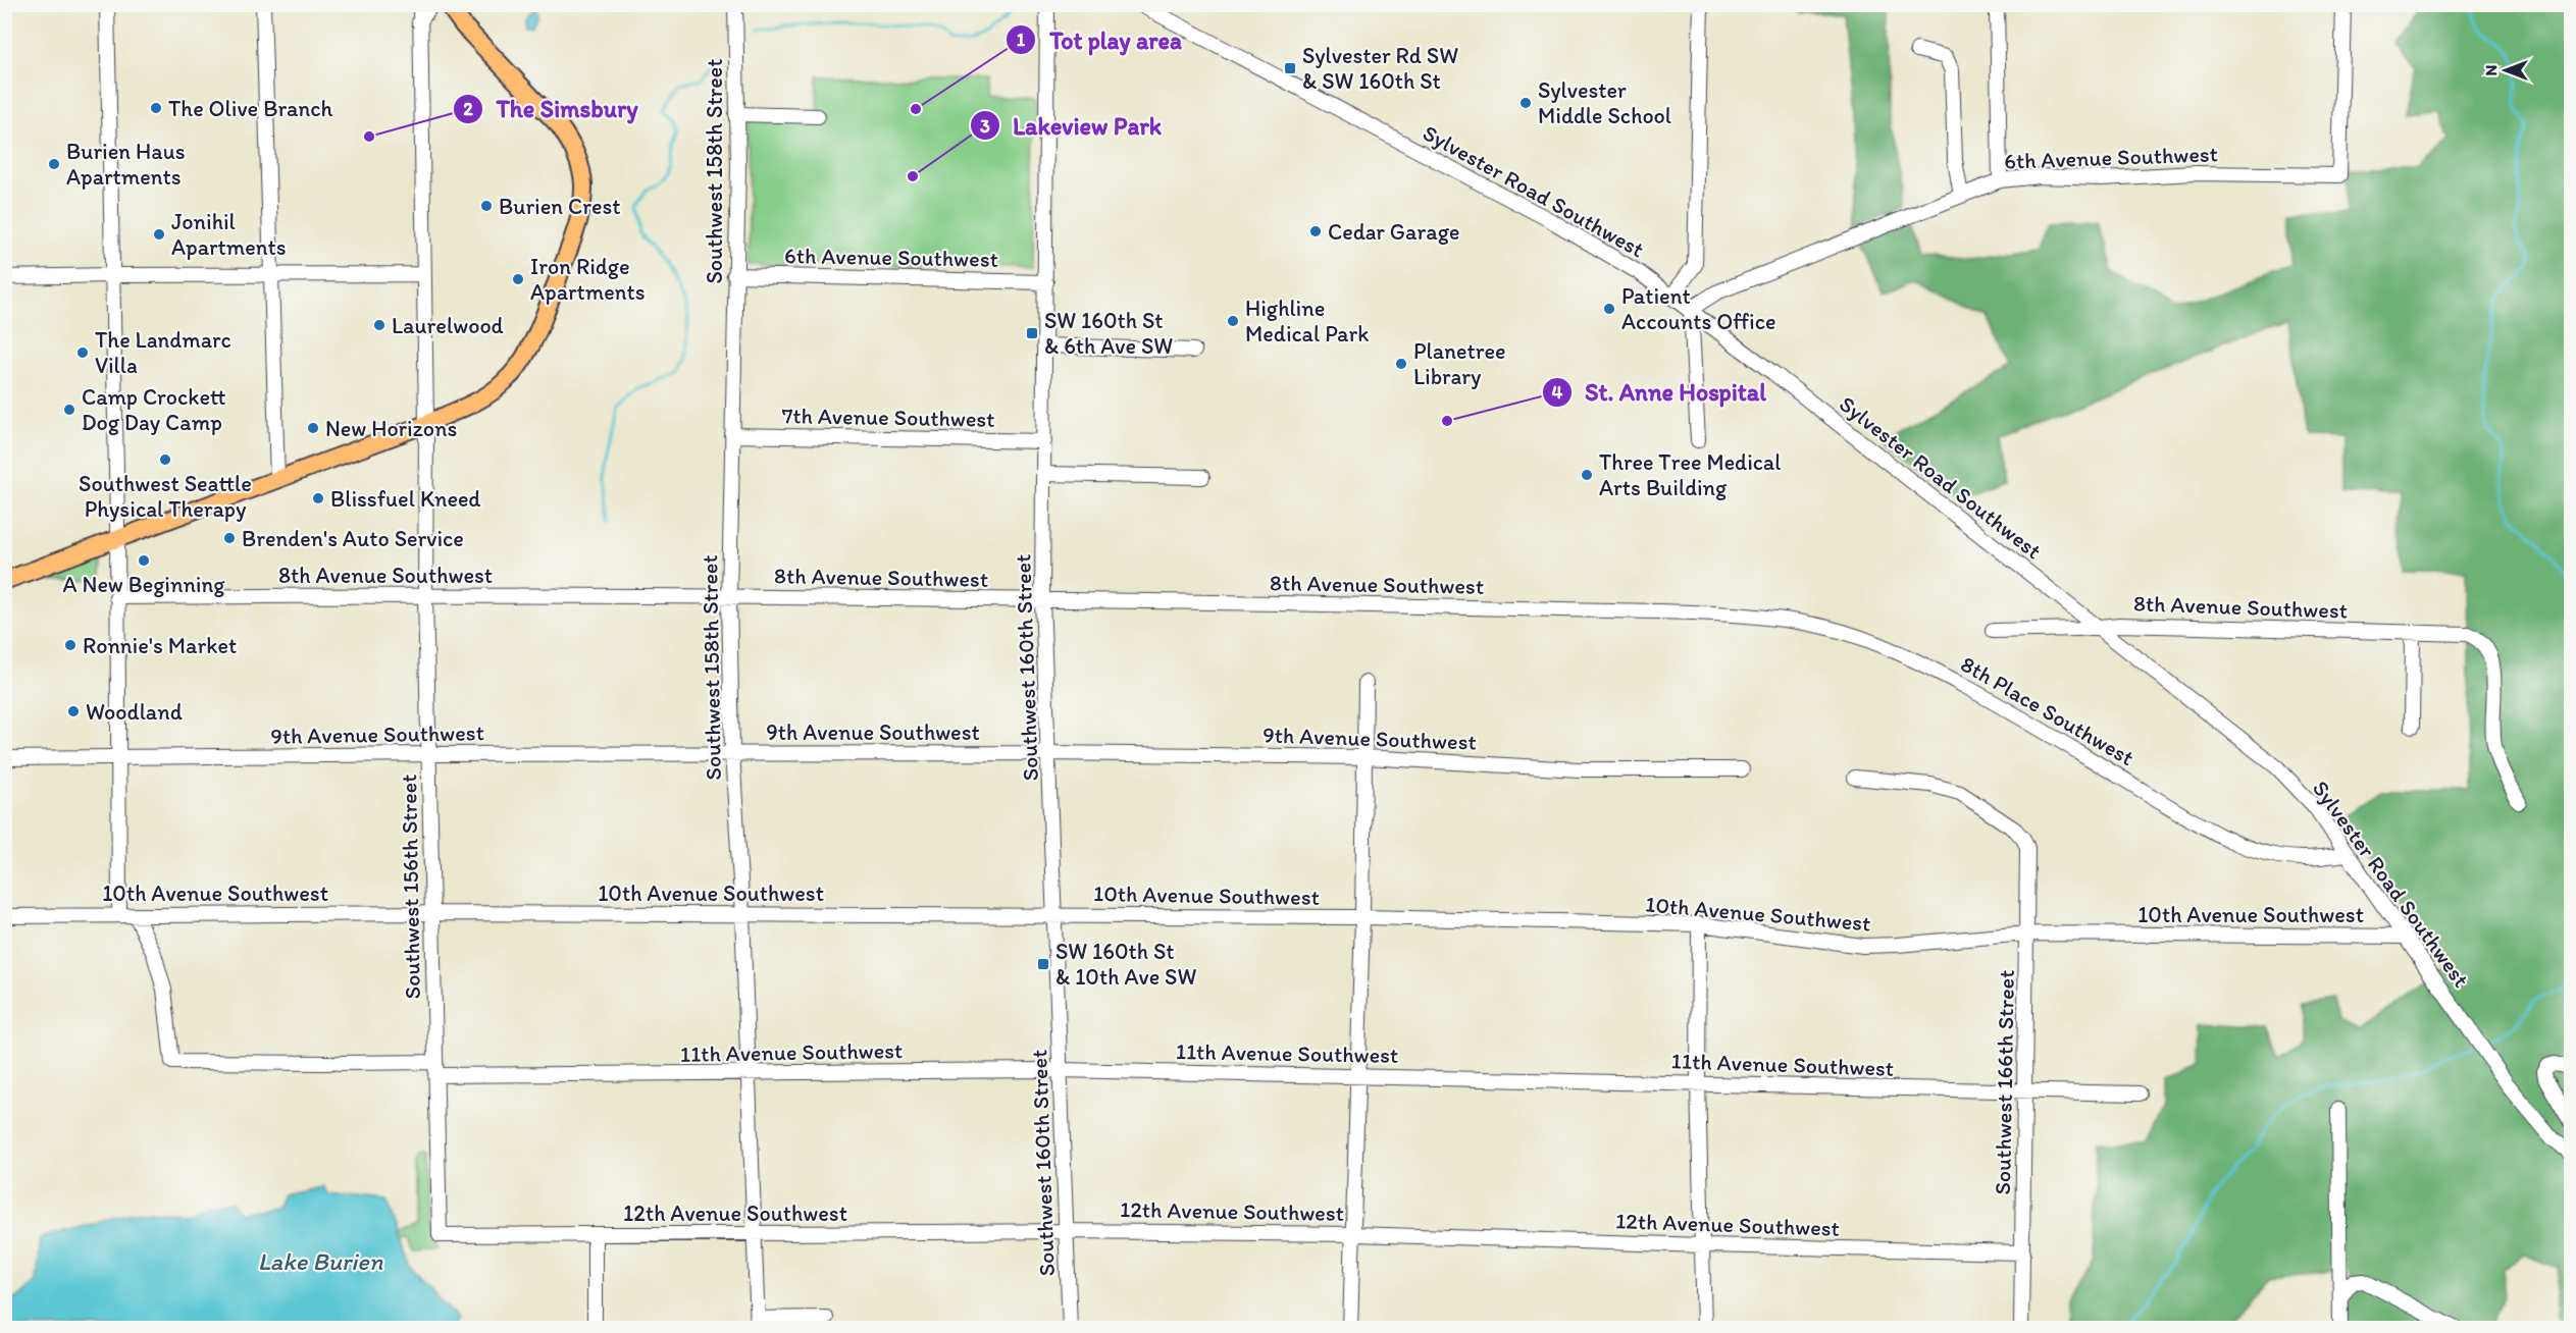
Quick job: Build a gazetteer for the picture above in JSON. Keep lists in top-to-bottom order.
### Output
{
  "streets": {
    "street": [
      "6th Avenue Southwest",
      "Southwest 158th Street",
      "Sylvester Road Southwest",
      "7th Avenue Southwest",
      "8th Avenue Southwest",
      "Southwest 160th Street",
      "8th Place Southwest",
      "9th Avenue Southwest",
      "Southwest 156th Street",
      "10th Avenue Southwest",
      "11th Avenue Southwest",
      "Southwest 166th Street",
      "12th Avenue Southwest"
    ]
  },
  "crossings": [
    ["6th Avenue Southwest", "Southwest 158th Street"],
    ["6th Avenue Southwest", "Sylvester Road Southwest"],
    ["6th Avenue Southwest", "Southwest 160th Street"],
    ["Southwest 158th Street", "7th Avenue Southwest"],
    ["Southwest 158th Street", "8th Avenue Southwest"],
    ["Southwest 158th Street", "9th Avenue Southwest"],
    ["Southwest 158th Street", "10th Avenue Southwest"],
    ["Southwest 158th Street", "11th Avenue Southwest"],
    ["Southwest 158th Street", "12th Avenue Southwest"],
    ["Sylvester Road Southwest", "8th Avenue Southwest"],
    ["Sylvester Road Southwest", "8th Place Southwest"],
    ["Sylvester Road Southwest", "10th Avenue Southwest"],
    ["7th Avenue Southwest", "Southwest 160th Street"],
    ["8th Avenue Southwest", "Southwest 160th Street"],
    ["8th Avenue Southwest", "8th Place Southwest"],
    ["8th Avenue Southwest", "Southwest 156th Street"],
    ["Southwest 160th Street", "9th Avenue Southwest"],
    ["Southwest 160th Street", "10th Avenue Southwest"],
    ["Southwest 160th Street", "11th Avenue Southwest"],
    ["Southwest 160th Street", "12th Avenue Southwest"],
    ["9th Avenue Southwest", "Southwest 156th Street"],
    ["Southwest 156th Street", "10th Avenue Southwest"],
    ["Southwest 156th Street", "11th Avenue Southwest"],
    ["Southwest 156th Street", "12th Avenue Southwest"],
    ["10th Avenue Southwest", "11th Avenue Southwest"],
    ["10th Avenue Southwest", "Southwest 166th Street"],
    ["11th Avenue Southwest", "Southwest 166th Street"],
    ["Southwest 166th Street", "12th Avenue Southwest"]
  ],
  "water": ["Lake Burien"],
  "places": {
    "transit": ["Sylvester Rd SW & SW 160th St", "SW 160th St & 6th Ave SW", "SW 160th St & 10th Ave SW"],
    "other": [
      "Sylvester Middle School",
      "The Olive Branch",
      "Tot play area",
      "The Simsbury",
      "Burien Haus Apartments",
      "Lakeview Park",
      "Burien Crest",
      "Cedar Garage",
      "Jonihil Apartments",
      "Iron Ridge Apartments",
      "Patient Accounts Office",
      "Highline Medical Park",
      "Laurelwood",
      "The Landmarc Villa",
      "Planetree Library",
      "Camp Crockett Dog Day Camp",
      "St. Anne Hospital",
      "New Horizons",
      "Southwest Seattle Physical Therapy",
      "Three Tree Medical Arts Building",
      "Blissfuel Kneed",
      "Brenden's Auto Service",
      "A New Beginning",
      "Ronnie's Market",
      "Woodland"
    ]
  },
  "north": "left"
}
